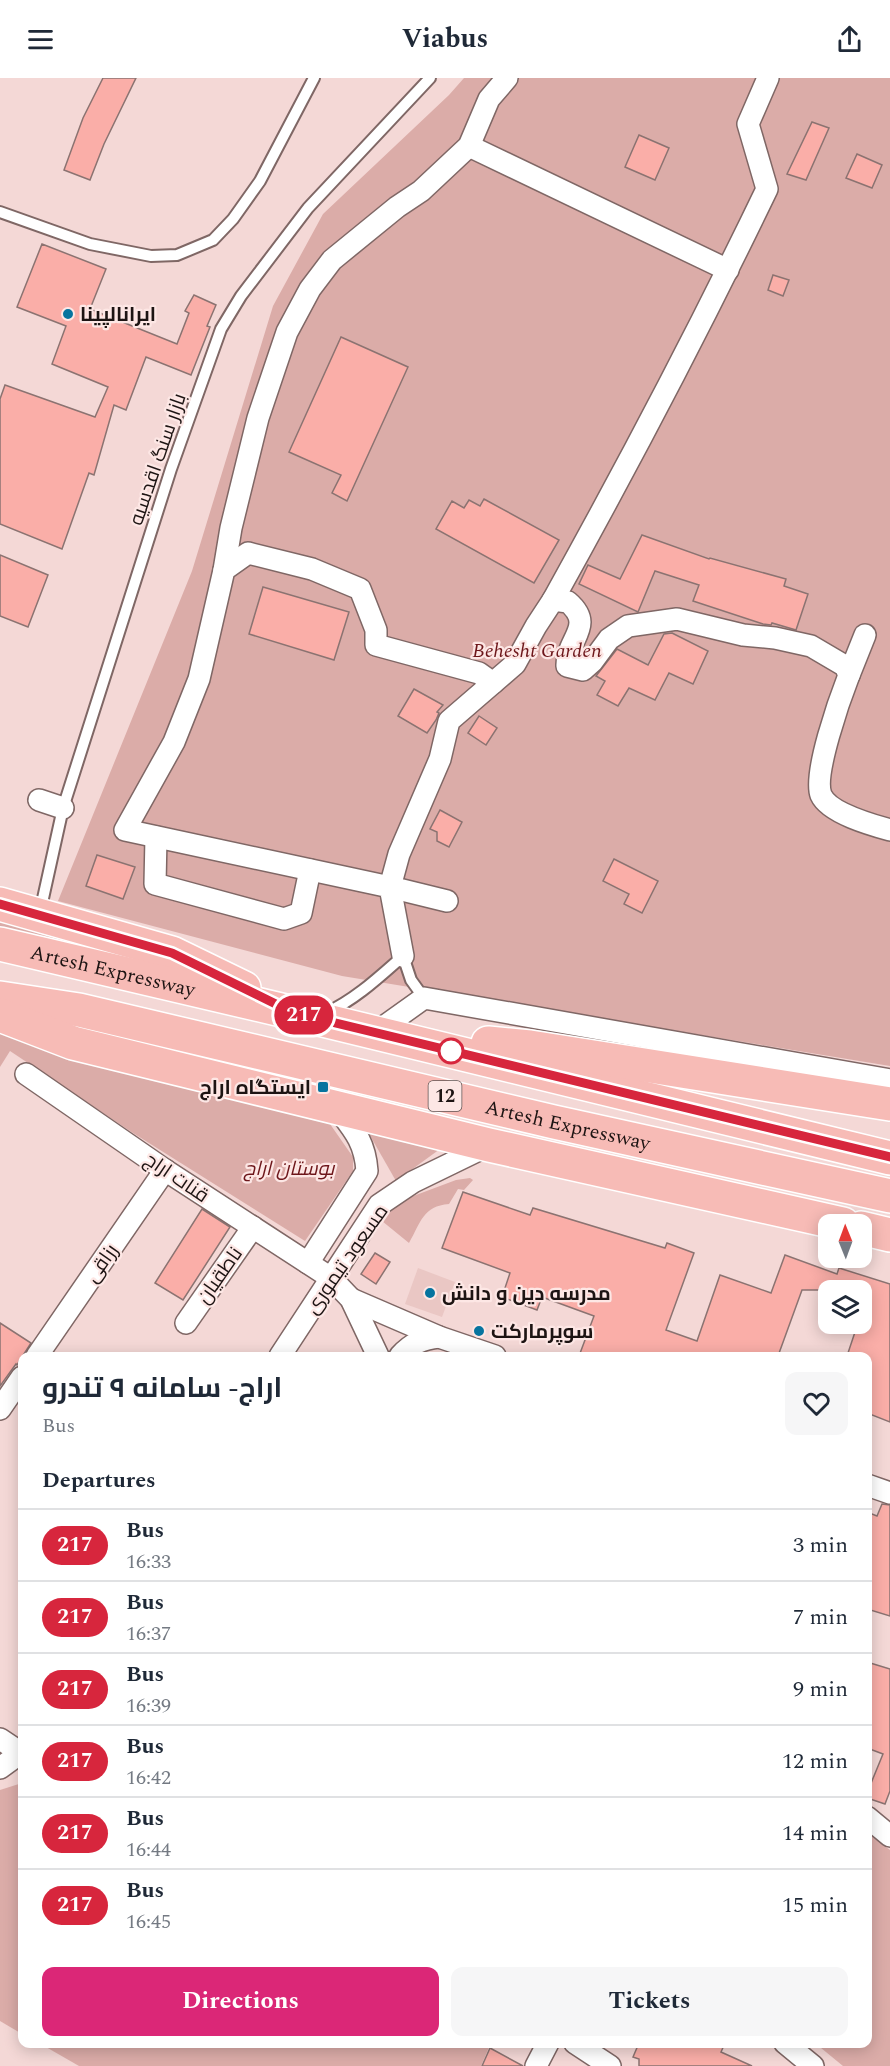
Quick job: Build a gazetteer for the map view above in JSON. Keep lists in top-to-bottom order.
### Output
{
  "streets": {
    "highway": ["Artesh Expressway", "12"],
    "street": [
      "قنات اراج",
      "مسعود تیموری",
      "رزاقی",
      "ناطقیان"
    ],
    "lane": ["بازار سنگ اقدسیه"]
  },
  "crossings": [
    ["قنات اراج", "مسعود تیموری"],
    ["قنات اراج", "رزاقی"],
    ["قنات اراج", "ناطقیان"]
  ],
  "parks": ["Behesht Garden", "بوستان اراج"],
  "places": {
    "other": ["ایرانالپینا", "مدرسه دین و دانش", "سوپرمارکت"],
    "transit": ["ایستگاه اراج"]
  },
  "lines": ["bus line 217"],
  "north": "top",
  "page": {
    "header": "Viabus",
    "on_map": "217",
    "heading": [
      ["اراج- سامانه ۹ تندرو", "Bus"],
      "Departures"
    ],
    "list": [
      {
        "mark": "217",
        "name": "Bus",
        "note": "16:33",
        "value": "3 min"
      },
      {
        "mark": "217",
        "name": "Bus",
        "note": "16:37",
        "value": "7 min"
      },
      {
        "mark": "217",
        "name": "Bus",
        "note": "16:39",
        "value": "9 min"
      },
      {
        "mark": "217",
        "name": "Bus",
        "note": "16:42",
        "value": "12 min"
      },
      {
        "mark": "217",
        "name": "Bus",
        "note": "16:44",
        "value": "14 min"
      },
      {
        "mark": "217",
        "name": "Bus",
        "note": "16:45",
        "value": "15 min"
      }
    ],
    "buttons": ["Directions", "Tickets"]
  }
}
